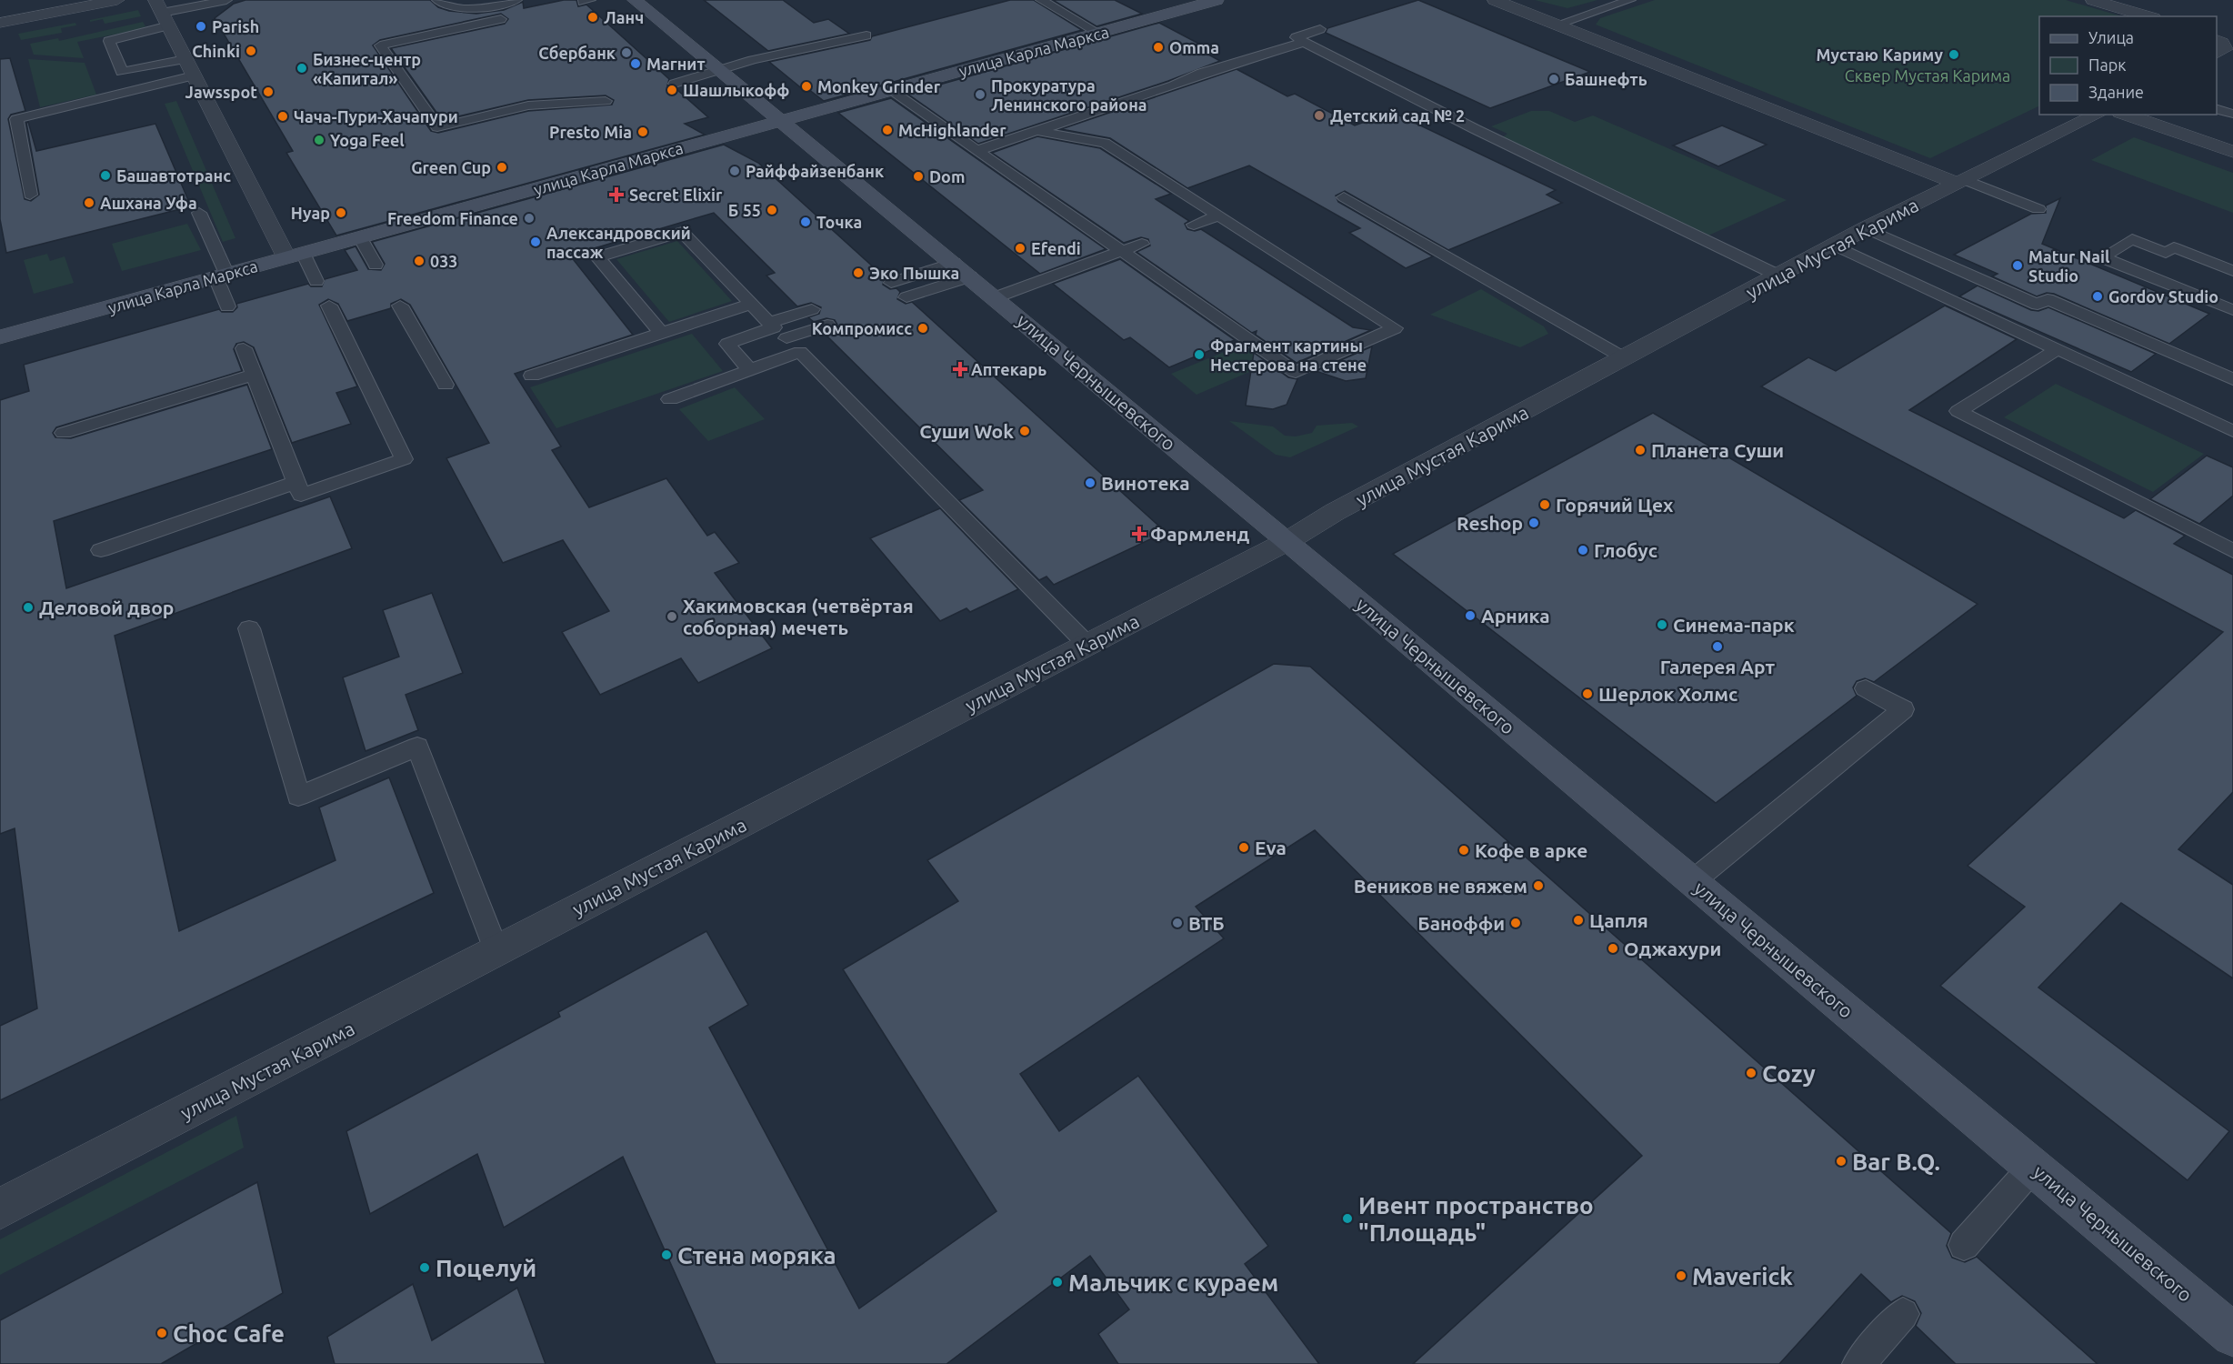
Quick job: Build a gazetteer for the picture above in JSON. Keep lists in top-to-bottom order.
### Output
{
  "streets": {
    "street": ["улица Карла Маркса", "улица Мустая Карима", "улица Чернышевского"]
  },
  "crossings": [
    ["улица Карла Маркса", "улица Чернышевского"],
    ["улица Мустая Карима", "улица Чернышевского"]
  ],
  "parks": ["Сквер Мустая Карима"],
  "places": {
    "other": [
      "Ланч",
      "Parish",
      "Omma",
      "Chinki",
      "Сбербанк",
      "Мустаю Кариму",
      "Магнит",
      "Бизнес-центр «Капитал»",
      "Башнефть",
      "Monkey Grinder",
      "Шашлыкофф",
      "Jawsspot",
      "Прокуратура Ленинского района",
      "Детский сад № 2",
      "Чача-Пури-Хачапури",
      "McHighlander",
      "Presto Mia",
      "Yoga Feel",
      "Green Cup",
      "Райффайзенбанк",
      "Башавтотранс",
      "Dom",
      "Ашхана Уфа",
      "Б 55",
      "Нуар",
      "Freedom Finance",
      "Точка",
      "Александровский пассаж",
      "Efendi",
      "033",
      "Matur Nail Studio",
      "Эко Пышка",
      "Gordov Studio",
      "Компромисс",
      "Фрагмент картины Нестерова на стене",
      "Суши Wok",
      "Планета Суши",
      "Винотека",
      "Горячий Цех",
      "Reshop",
      "Глобус",
      "Деловой двор",
      "Арника",
      "Хакимовская (четвёртая соборная) мечеть",
      "Синема-парк",
      "Галерея Арт",
      "Шерлок Холмс",
      "Eva",
      "Кофе в арке",
      "Веников не вяжем",
      "Цапля",
      "ВТБ",
      "Баноффи",
      "Оджахури",
      "Cozy",
      "Bar B.Q.",
      "Ивент пространство \"Площадь\"",
      "Стена моряка",
      "Поцелуй",
      "Maverick",
      "Мальчик с кураем",
      "Choc Cafe"
    ],
    "health": ["Secret Elixir", "Аптекарь", "Фармленд"]
  },
  "legend": ["Улица", "Парк", "Здание"]
}
